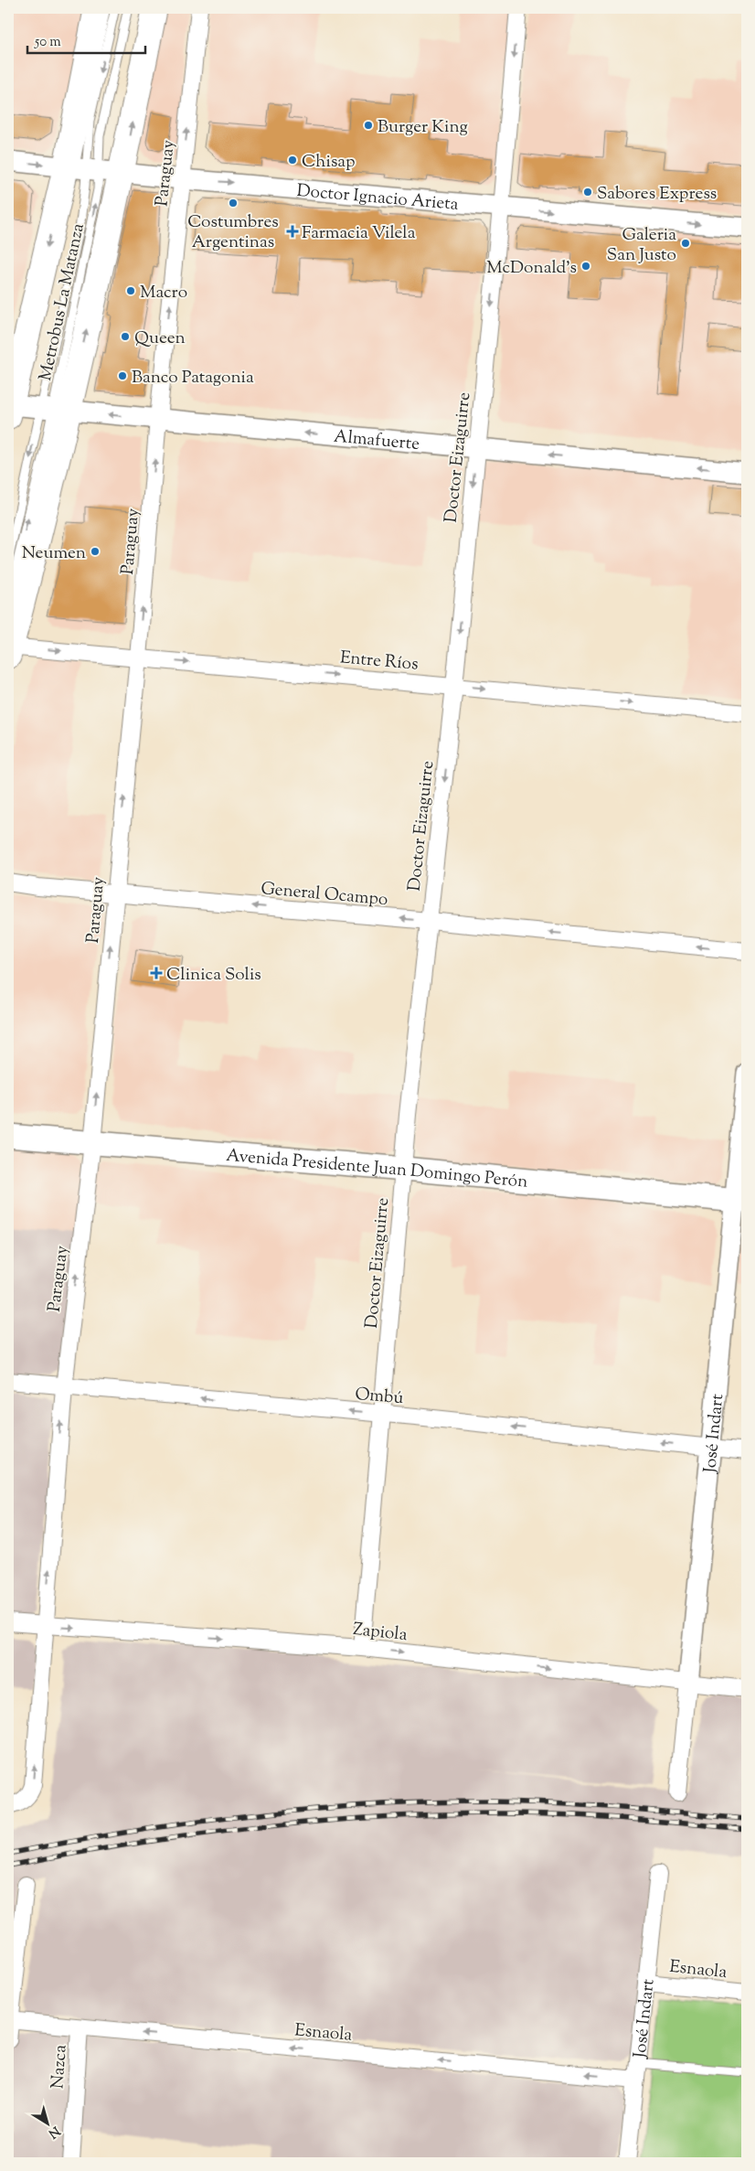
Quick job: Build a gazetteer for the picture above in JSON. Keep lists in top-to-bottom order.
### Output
{
  "streets": {
    "main road": ["Avenida Presidente Juan Domingo Perón"],
    "street": [
      "Paraguay",
      "Doctor Ignacio Arieta",
      "Almafuerte",
      "Doctor Eizaguirre",
      "Entre Ríos",
      "General Ocampo",
      "Ombú",
      "José Indart",
      "Zapiola",
      "Esnaola",
      "Nazca"
    ],
    "lane": ["Metrobus La Matanza"]
  },
  "crossings": [
    ["Paraguay", "Doctor Ignacio Arieta"],
    ["Paraguay", "Almafuerte"],
    ["Paraguay", "Entre Ríos"],
    ["Paraguay", "General Ocampo"],
    ["Paraguay", "Avenida Presidente Juan Domingo Perón"],
    ["Paraguay", "Ombú"],
    ["Paraguay", "Zapiola"],
    ["Doctor Ignacio Arieta", "Metrobus La Matanza"],
    ["Doctor Ignacio Arieta", "Doctor Eizaguirre"],
    ["Metrobus La Matanza", "Almafuerte"],
    ["Almafuerte", "Doctor Eizaguirre"],
    ["Doctor Eizaguirre", "Entre Ríos"],
    ["Doctor Eizaguirre", "General Ocampo"],
    ["Doctor Eizaguirre", "Avenida Presidente Juan Domingo Perón"],
    ["Doctor Eizaguirre", "Ombú"],
    ["Doctor Eizaguirre", "Zapiola"],
    ["Avenida Presidente Juan Domingo Perón", "José Indart"],
    ["Ombú", "José Indart"],
    ["José Indart", "Zapiola"],
    ["José Indart", "Esnaola"],
    ["Esnaola", "Nazca"]
  ],
  "one_way": [
    "Paraguay",
    "Doctor Ignacio Arieta",
    "Almafuerte",
    "Doctor Eizaguirre",
    "Entre Ríos",
    "General Ocampo",
    "Ombú",
    "Zapiola",
    "Esnaola"
  ],
  "places": {
    "other": [
      "Burger King",
      "Chisap",
      "Sabores Express",
      "Costumbres Argentinas",
      "Galeria San Justo",
      "McDonald's",
      "Macro",
      "Queen",
      "Banco Patagonia",
      "Neumen"
    ],
    "health": ["Farmacia Vilela", "Clinica Solis"]
  },
  "scale_bar": "50 m",
  "north": "bottom right"
}
